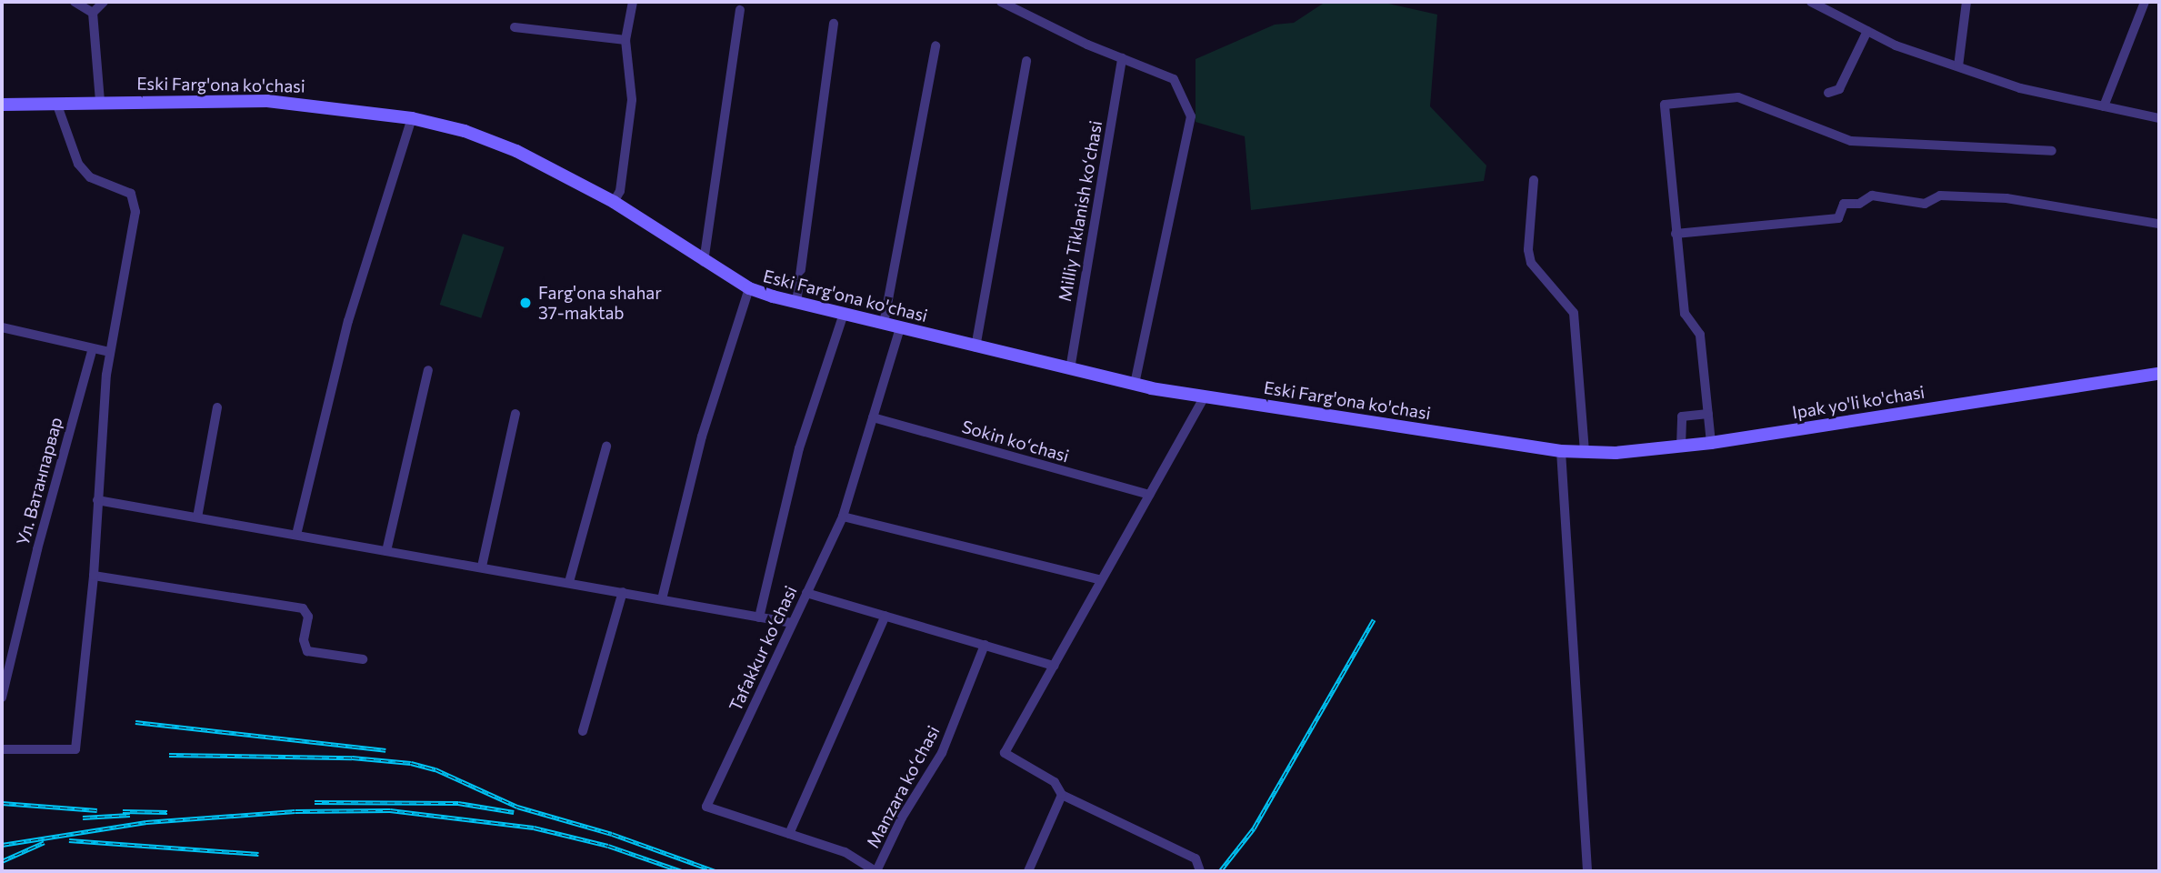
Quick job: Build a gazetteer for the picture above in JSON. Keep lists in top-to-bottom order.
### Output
{
  "streets": {
    "main road": ["Eski Farg'ona ko'chasi", "Ipak yo'li ko'chasi"],
    "street": [
      "Milliy Tiklanish koʻchasi",
      "Sokin koʻchasi",
      "Ул. Ватанпарвар",
      "Tafakkur koʻchasi",
      "Manzara koʻchasi"
    ]
  },
  "crossings": [
    ["Eski Farg'ona ko'chasi", "Milliy Tiklanish koʻchasi"],
    ["Eski Farg'ona ko'chasi", "Ipak yo'li ko'chasi"],
    ["Eski Farg'ona ko'chasi", "Tafakkur koʻchasi"],
    ["Sokin koʻchasi", "Tafakkur koʻchasi"],
    ["Tafakkur koʻchasi", "Manzara koʻchasi"]
  ],
  "places": ["Farg'ona shahar 37-maktab"]
}
